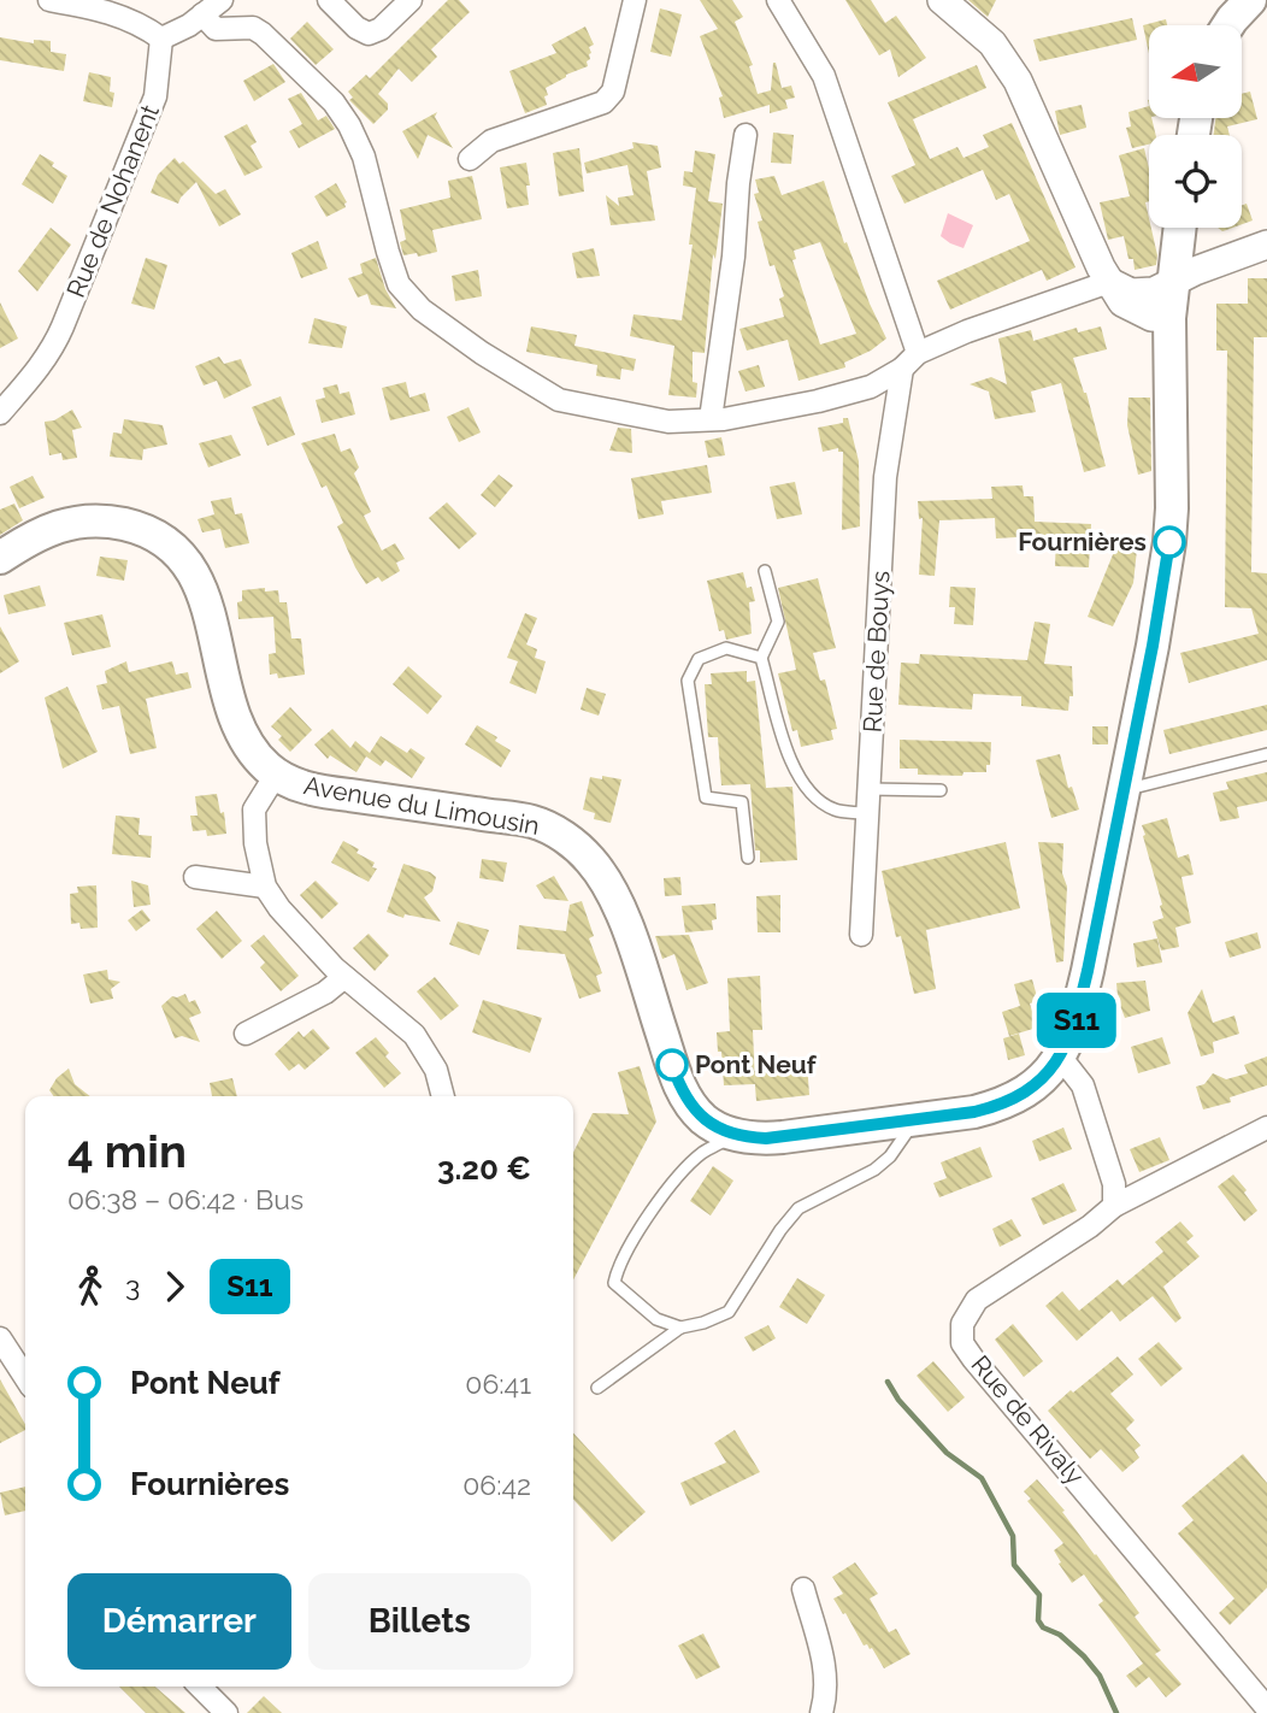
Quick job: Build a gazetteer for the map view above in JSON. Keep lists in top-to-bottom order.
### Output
{
  "streets": {
    "main road": ["Avenue du Limousin"],
    "street": ["Rue de Nohanent", "Rue de Bouys", "Rue de Rivaly"]
  },
  "places": ["Fournières", "Pont Neuf"],
  "lines": ["bus line S11"],
  "north": "left",
  "page": {
    "on_map": "S11",
    "heading": ["4 min", "06:38 – 06:42 · Bus", "3.20 €"],
    "legs": ["3", "S11"],
    "list": [
      {
        "name": "Pont Neuf",
        "value": "06:41"
      },
      {
        "name": "Fournières",
        "value": "06:42"
      }
    ],
    "buttons": ["Démarrer", "Billets"]
  }
}
